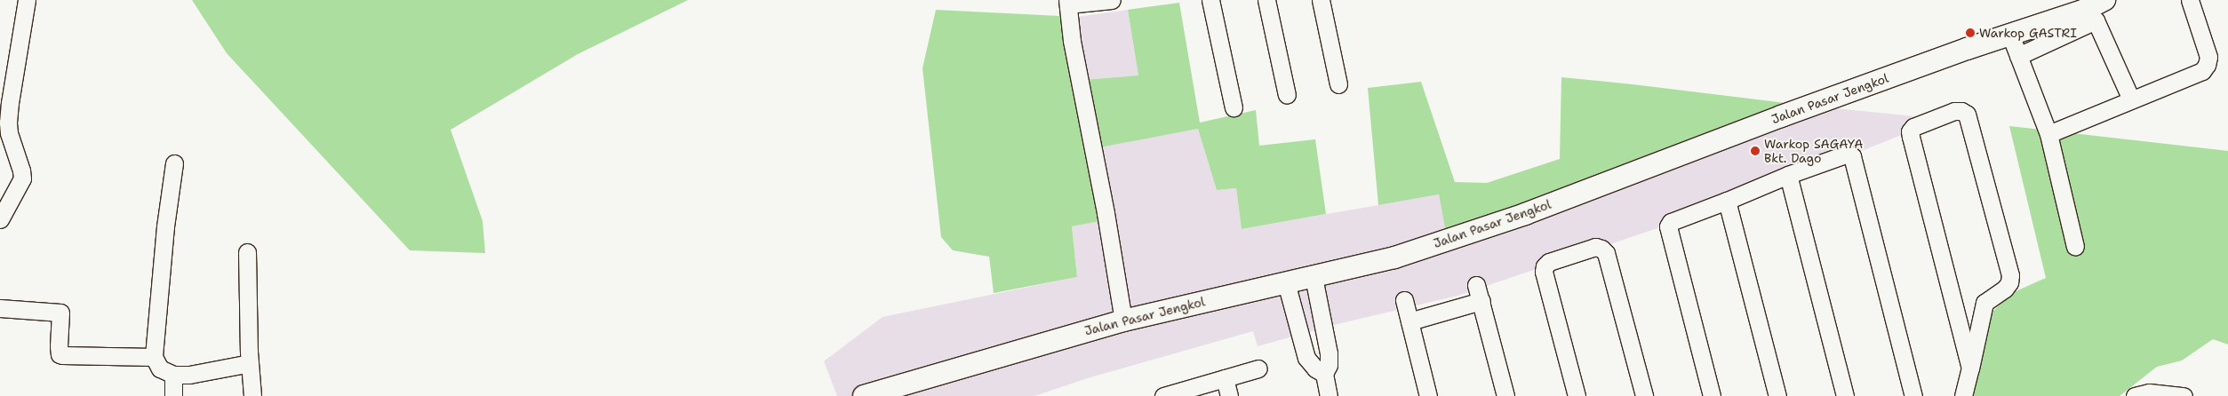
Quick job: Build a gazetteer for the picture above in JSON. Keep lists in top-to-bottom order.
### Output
{
  "streets": {
    "main road": ["Jalan Pasar Jengkol"]
  },
  "places": ["Warkop GASTRI", "Warkop SAGAYA Bkt. Dago"]
}
